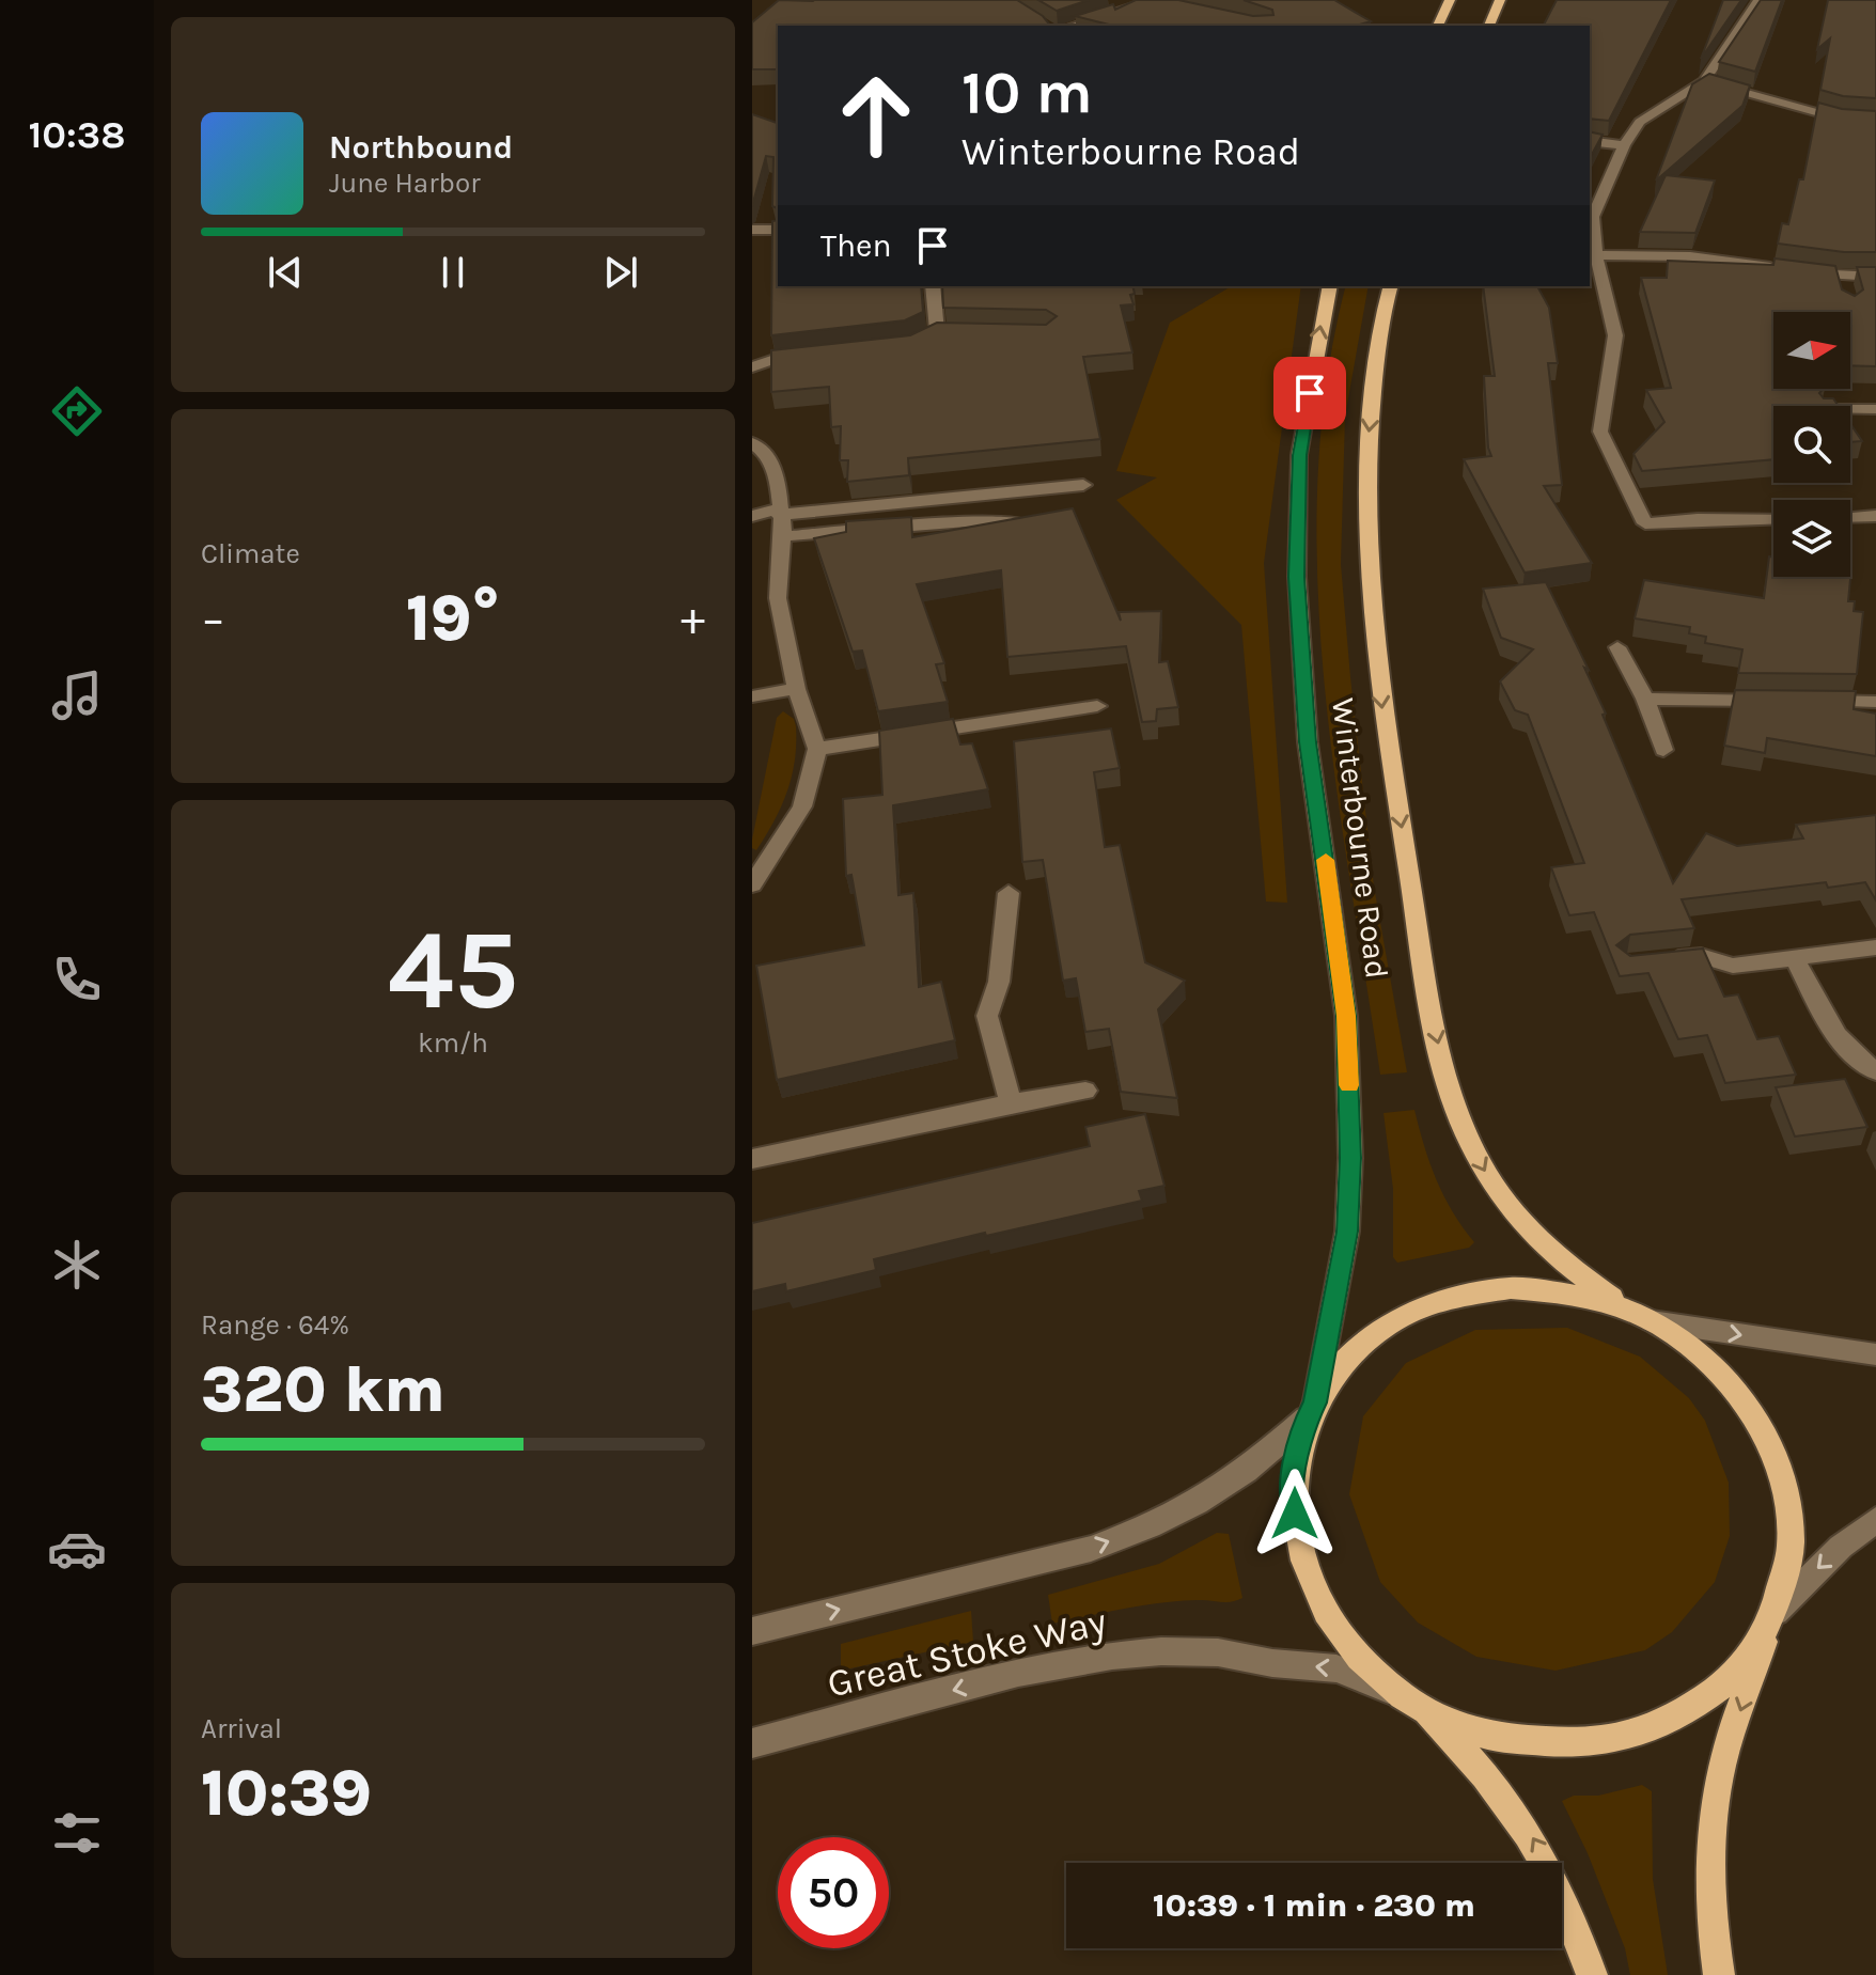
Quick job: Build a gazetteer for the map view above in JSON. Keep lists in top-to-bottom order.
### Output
{
  "streets": {
    "main road": ["Winterbourne Road"],
    "street": ["Great Stoke Way"]
  },
  "crossings": [
    ["Winterbourne Road", "Great Stoke Way"]
  ],
  "north": "right",
  "page": {
    "tabs": "10:38",
    "turn": ["10 m", "Winterbourne Road"],
    "song": ["Northbound", "June Harbor"],
    "then": "Then",
    "tile": [
      "Climate",
      ["45", "km/h"],
      ["Range · 64%", "320 km"],
      ["Arrival", "10:39"]
    ],
    "heat": ["−", "19°", "+"],
    "limit": "50",
    "trip": "10:39 · 1 min · 230 m"
  }
}
